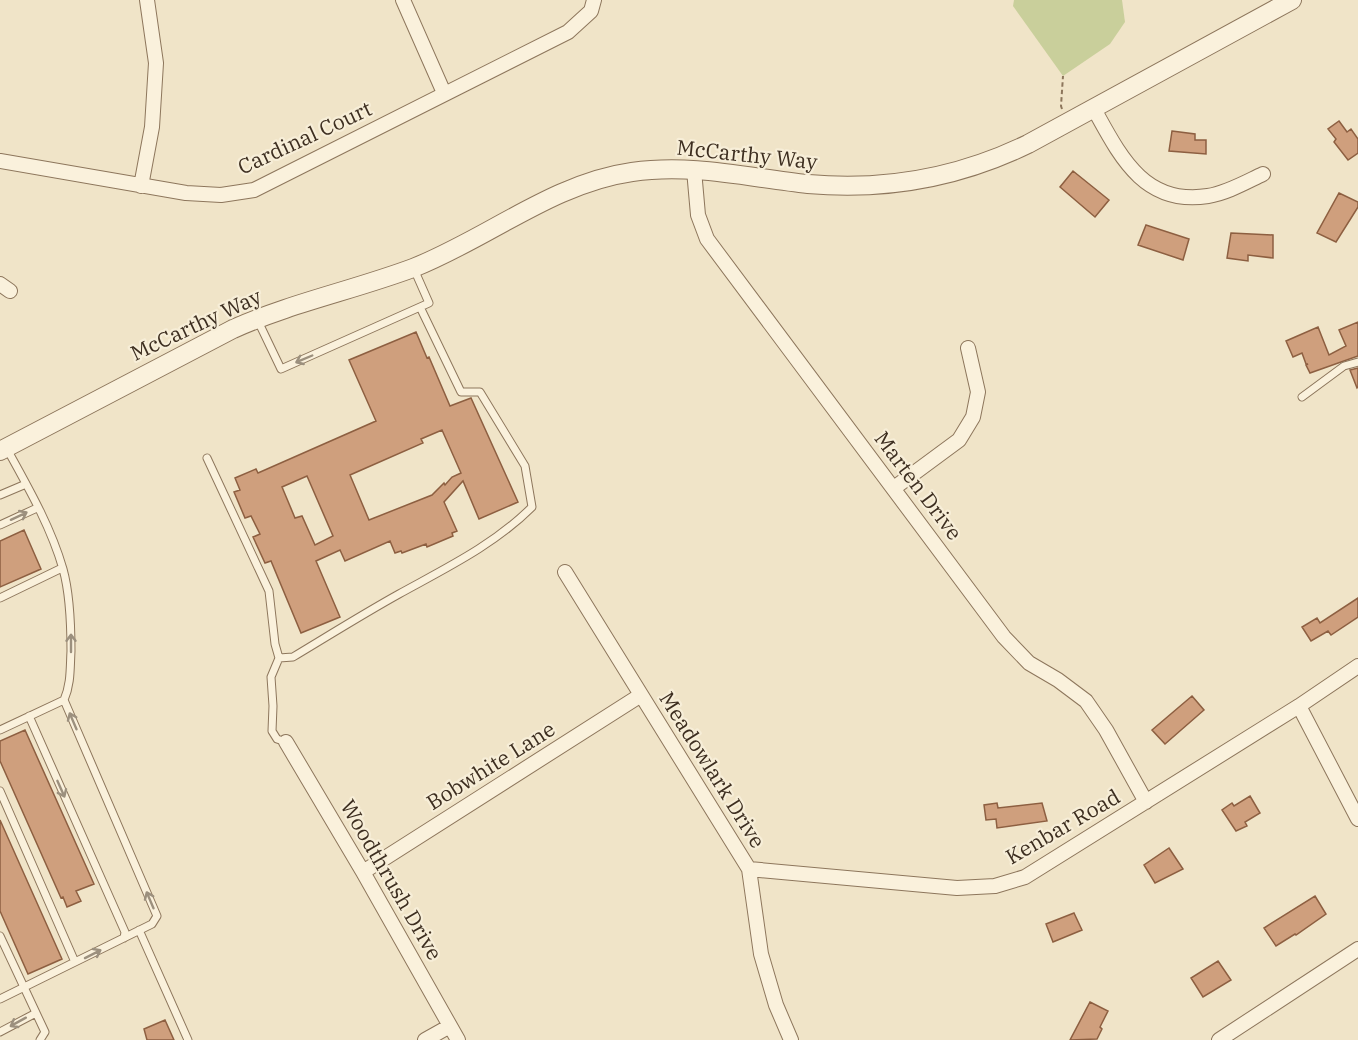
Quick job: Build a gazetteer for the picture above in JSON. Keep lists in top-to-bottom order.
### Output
{
  "streets": {
    "street": [
      "Cardinal Court",
      "McCarthy Way",
      "Marten Drive",
      "Bobwhite Lane",
      "Meadowlark Drive",
      "Kenbar Road",
      "Woodthrush Drive"
    ]
  },
  "crossings": [
    ["McCarthy Way", "Marten Drive"],
    ["Marten Drive", "Kenbar Road"],
    ["Bobwhite Lane", "Meadowlark Drive"],
    ["Bobwhite Lane", "Woodthrush Drive"],
    ["Meadowlark Drive", "Kenbar Road"]
  ]
}
